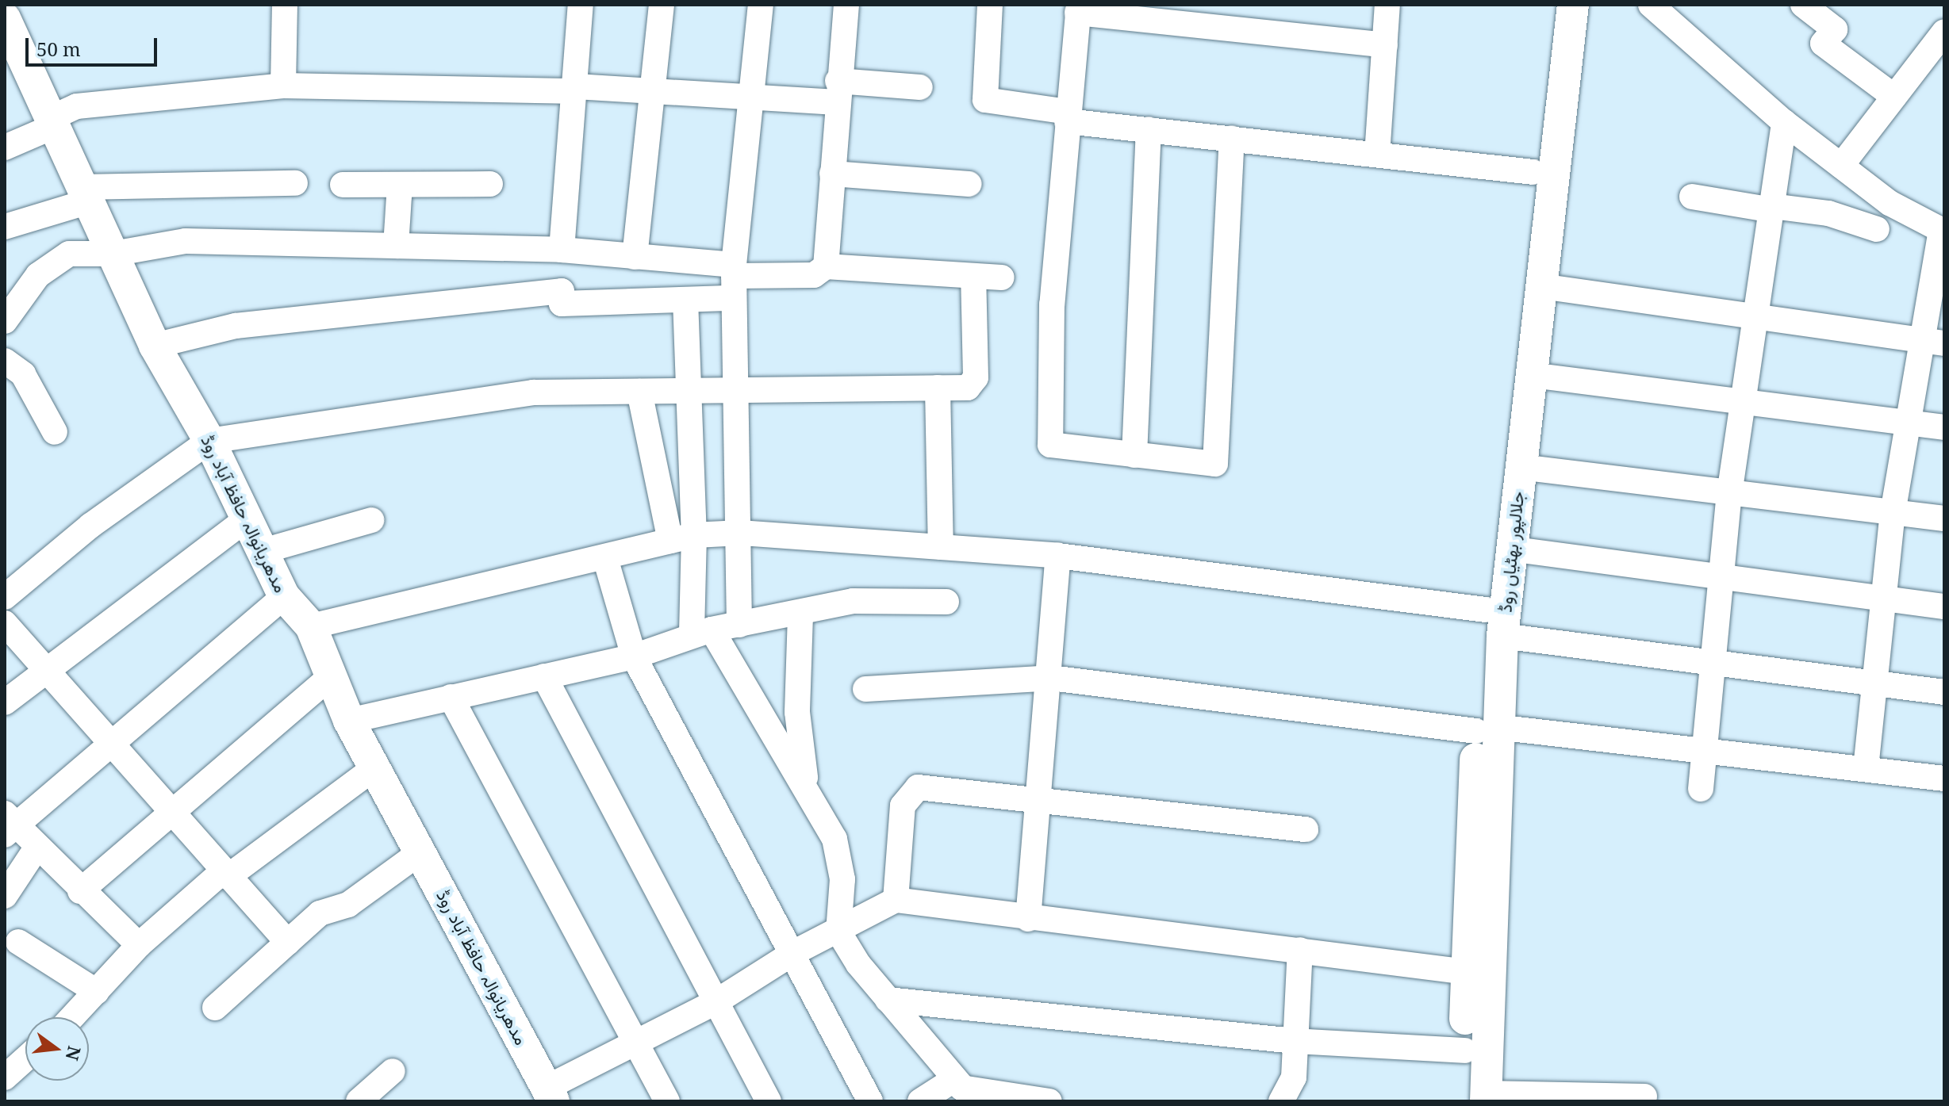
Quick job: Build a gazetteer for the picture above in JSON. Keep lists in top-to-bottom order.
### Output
{
  "streets": {
    "main road": ["مدھریانوالہ حافظ آباد روڈ", "جلالپور بھٹیاں روڈ"]
  },
  "scale_bar": "50 m",
  "north": "right"
}
